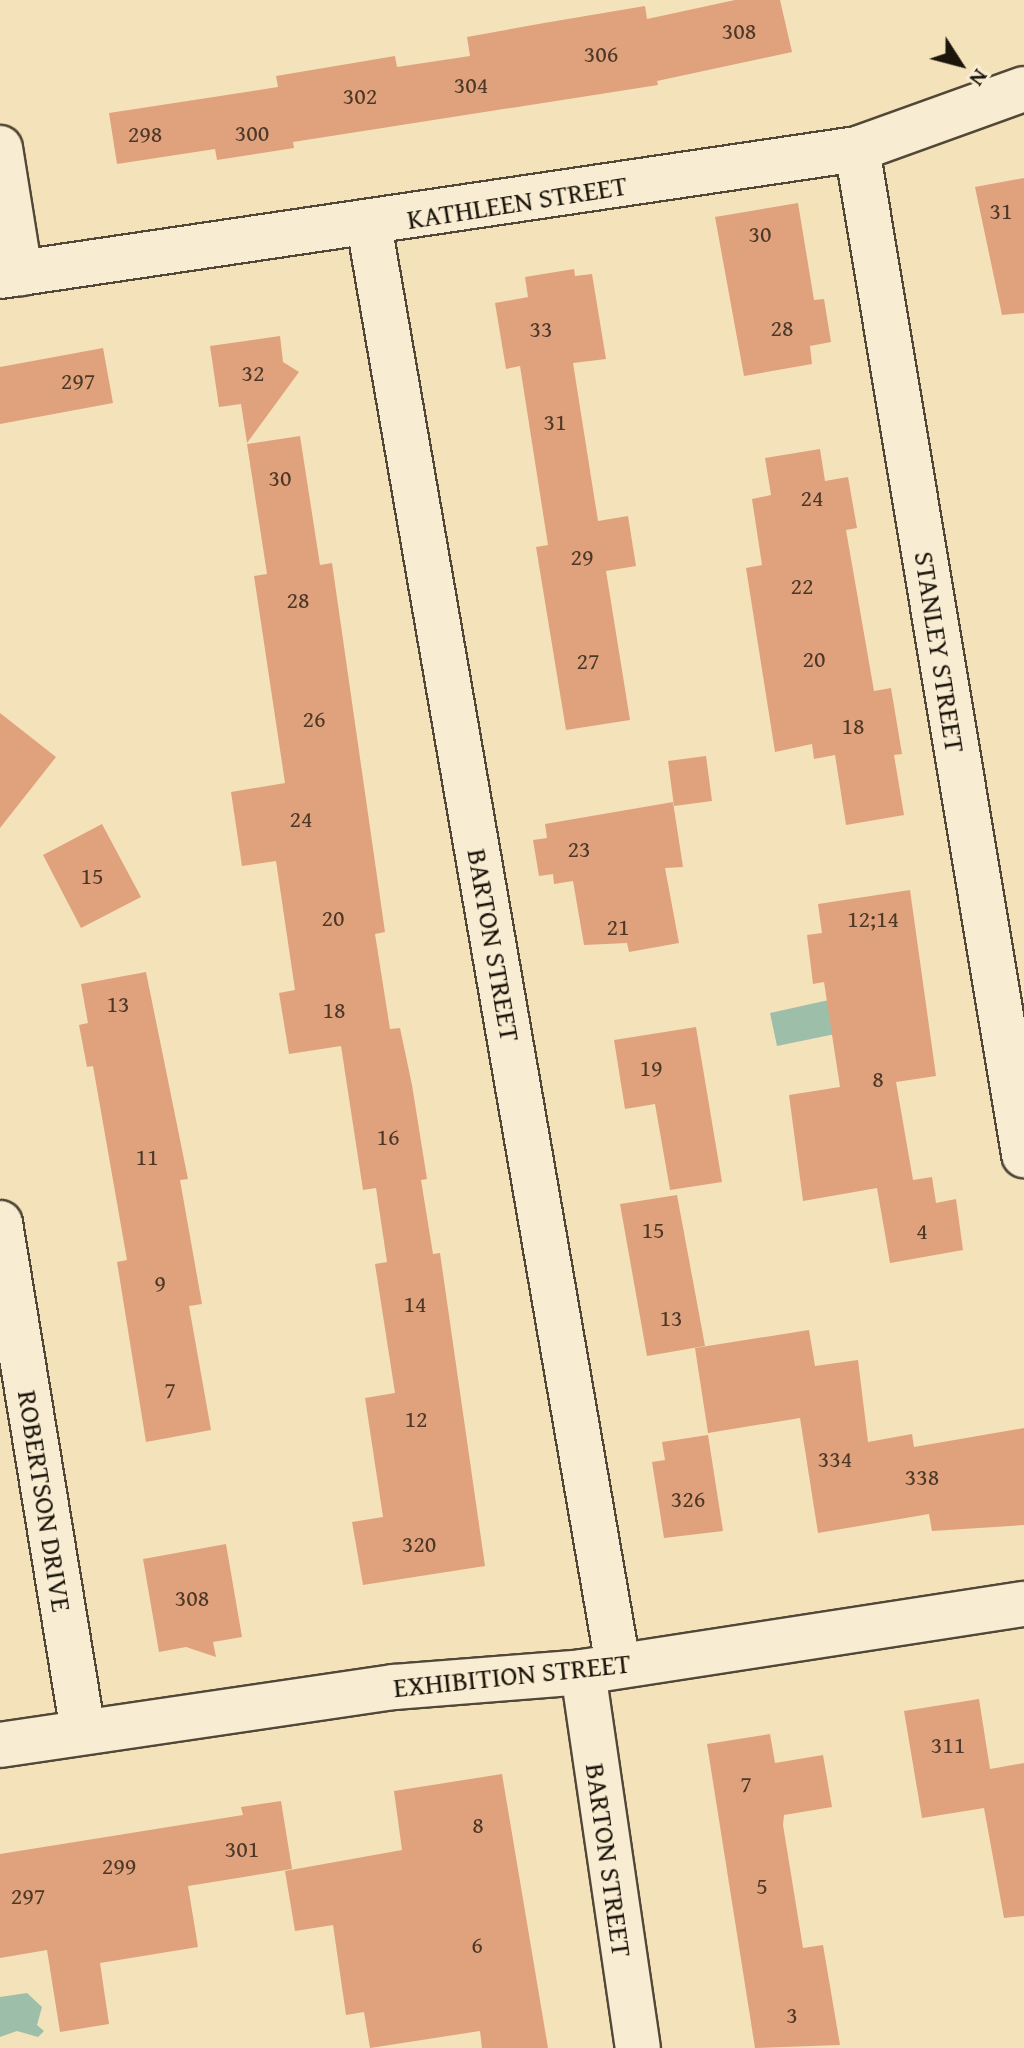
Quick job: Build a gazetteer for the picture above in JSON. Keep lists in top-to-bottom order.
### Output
{
  "streets": {
    "street": [
      "KATHLEEN STREET",
      "STANLEY STREET",
      "BARTON STREET",
      "ROBERTSON DRIVE",
      "EXHIBITION STREET"
    ]
  },
  "crossings": [
    ["KATHLEEN STREET", "STANLEY STREET"],
    ["KATHLEEN STREET", "BARTON STREET"],
    ["BARTON STREET", "EXHIBITION STREET"],
    ["ROBERTSON DRIVE", "EXHIBITION STREET"]
  ],
  "house_numbers": [
    "308",
    "306",
    "304",
    "302",
    "300",
    "298",
    "31",
    "30",
    "28",
    "33",
    "32",
    "297",
    "31",
    "30",
    "24",
    "29",
    "22",
    "28",
    "20",
    "27",
    "26",
    "18",
    "24",
    "23",
    "15",
    "20",
    "12;14",
    "21",
    "13",
    "18",
    "19",
    "8",
    "16",
    "11",
    "15",
    "4",
    "9",
    "14",
    "13",
    "7",
    "12",
    "334",
    "338",
    "326",
    "320",
    "308",
    "311",
    "7",
    "8",
    "301",
    "299",
    "5",
    "297",
    "6",
    "3"
  ],
  "north": "bottom right"
}
